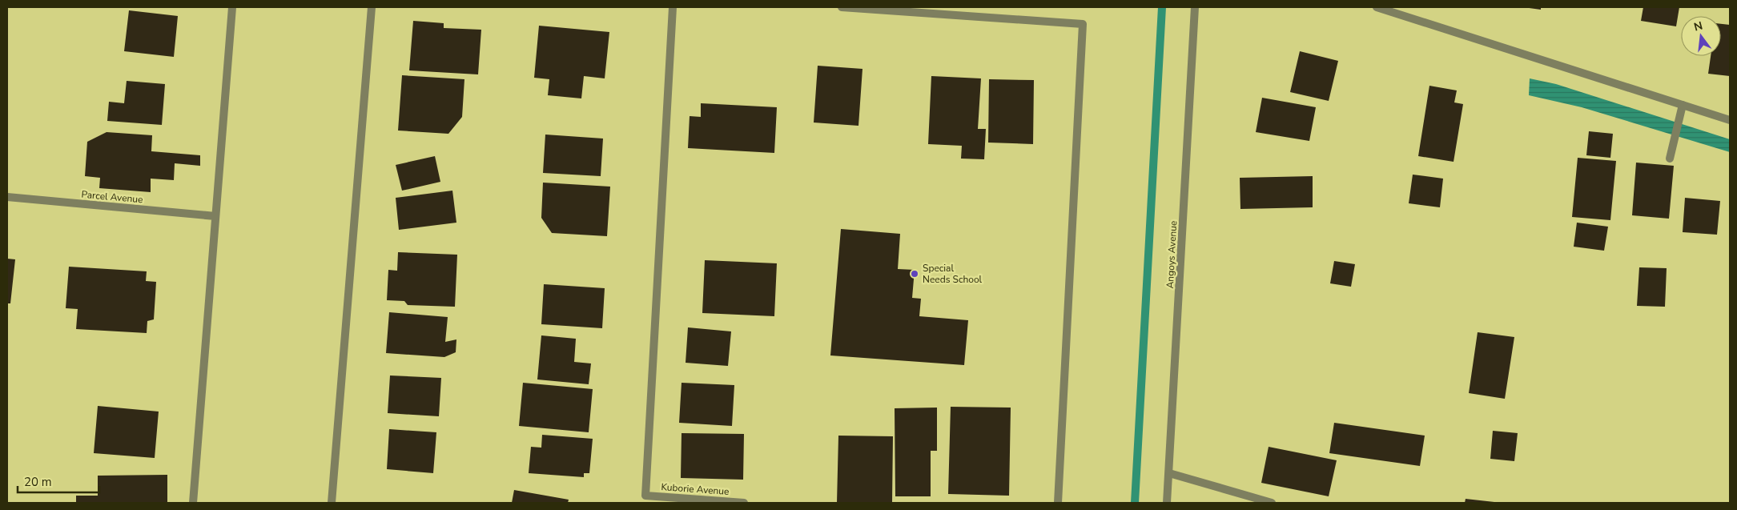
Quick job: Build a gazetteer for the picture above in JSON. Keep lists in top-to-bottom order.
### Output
{
  "streets": {
    "street": ["Parcel Avenue", "Angoys Avenue", "Kuborie Avenue"]
  },
  "places": ["Special Needs School"],
  "scale_bar": "20 m",
  "north": "top"
}
